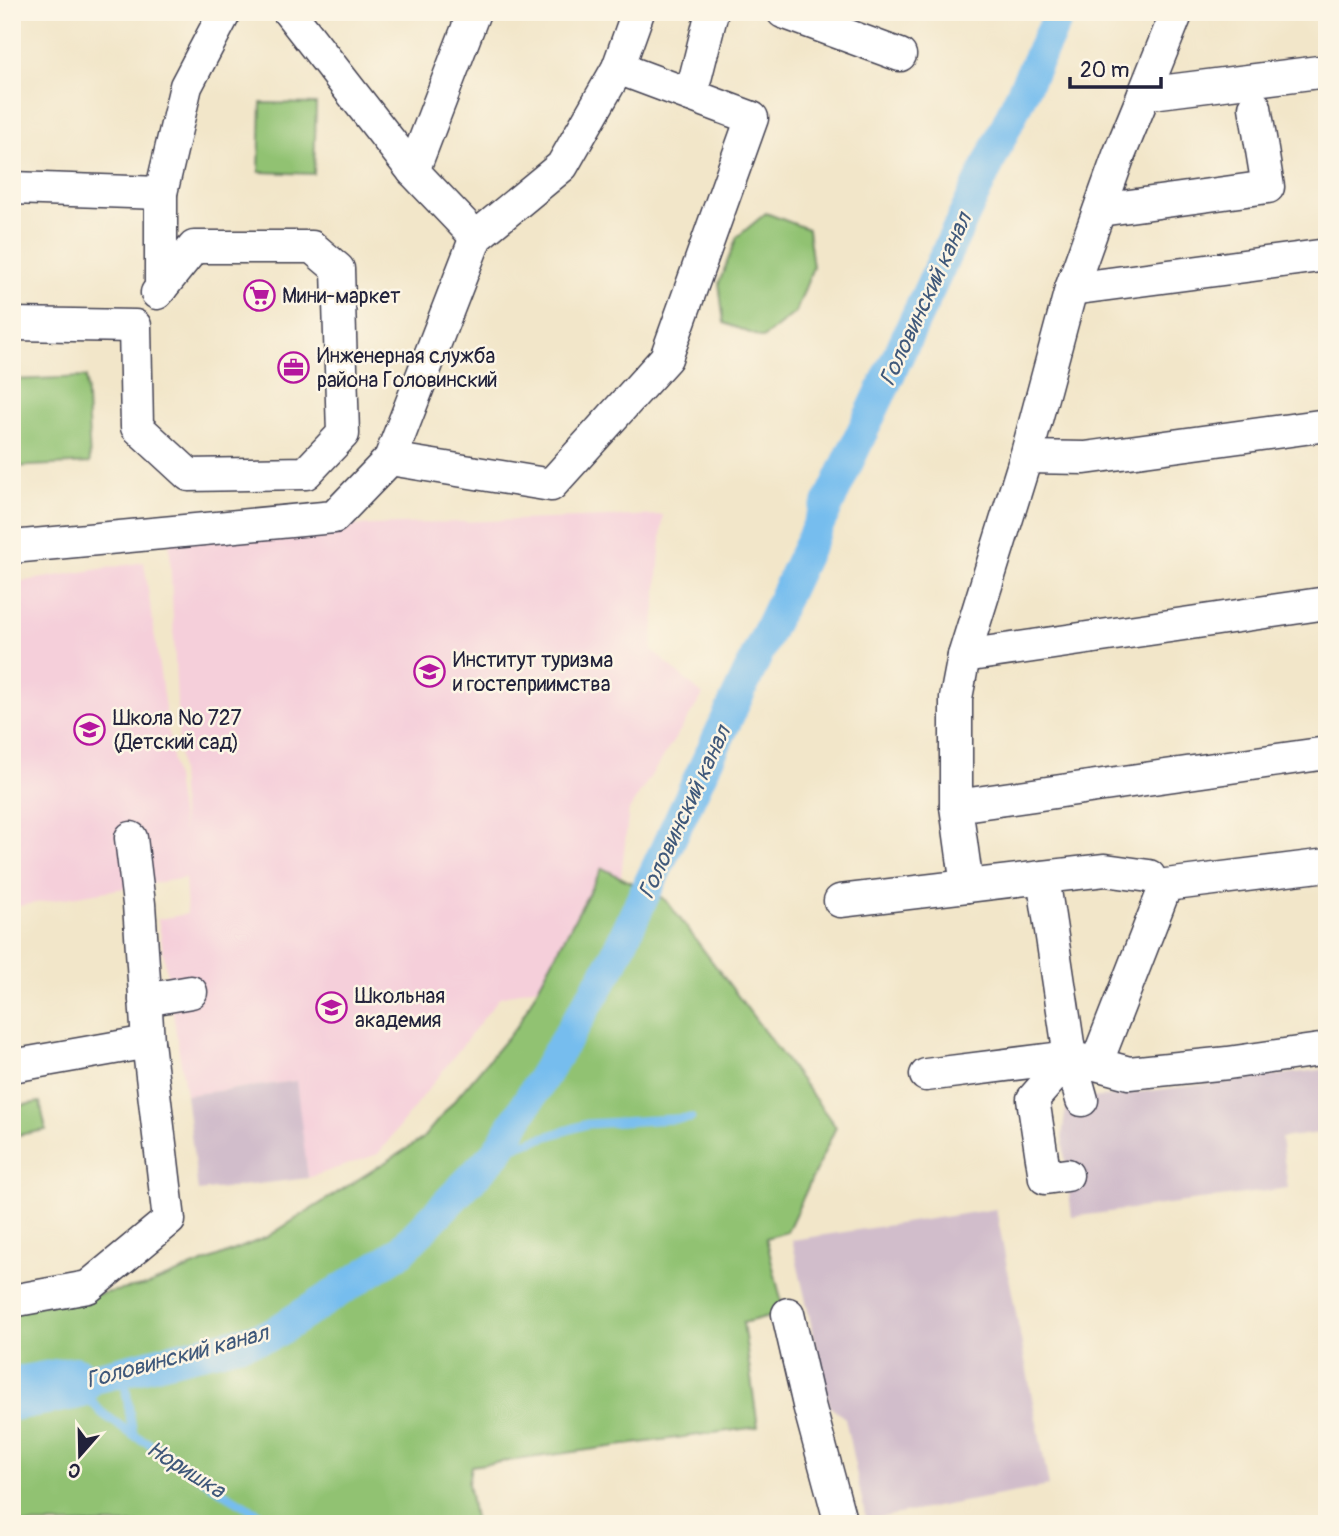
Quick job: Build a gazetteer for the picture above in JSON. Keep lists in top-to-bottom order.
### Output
{
  "water": ["Головинский канал", "Норишка"],
  "places": {
    "supermarket": ["Мини-маркет"],
    "office": ["Инженерная служба района Головинский"],
    "school or university": ["Институт туризма и гостеприимства", "Школа № 727 (Детский сад)", "Школьная академия"]
  },
  "scale_bar": "20 m",
  "north": "bottom"
}
